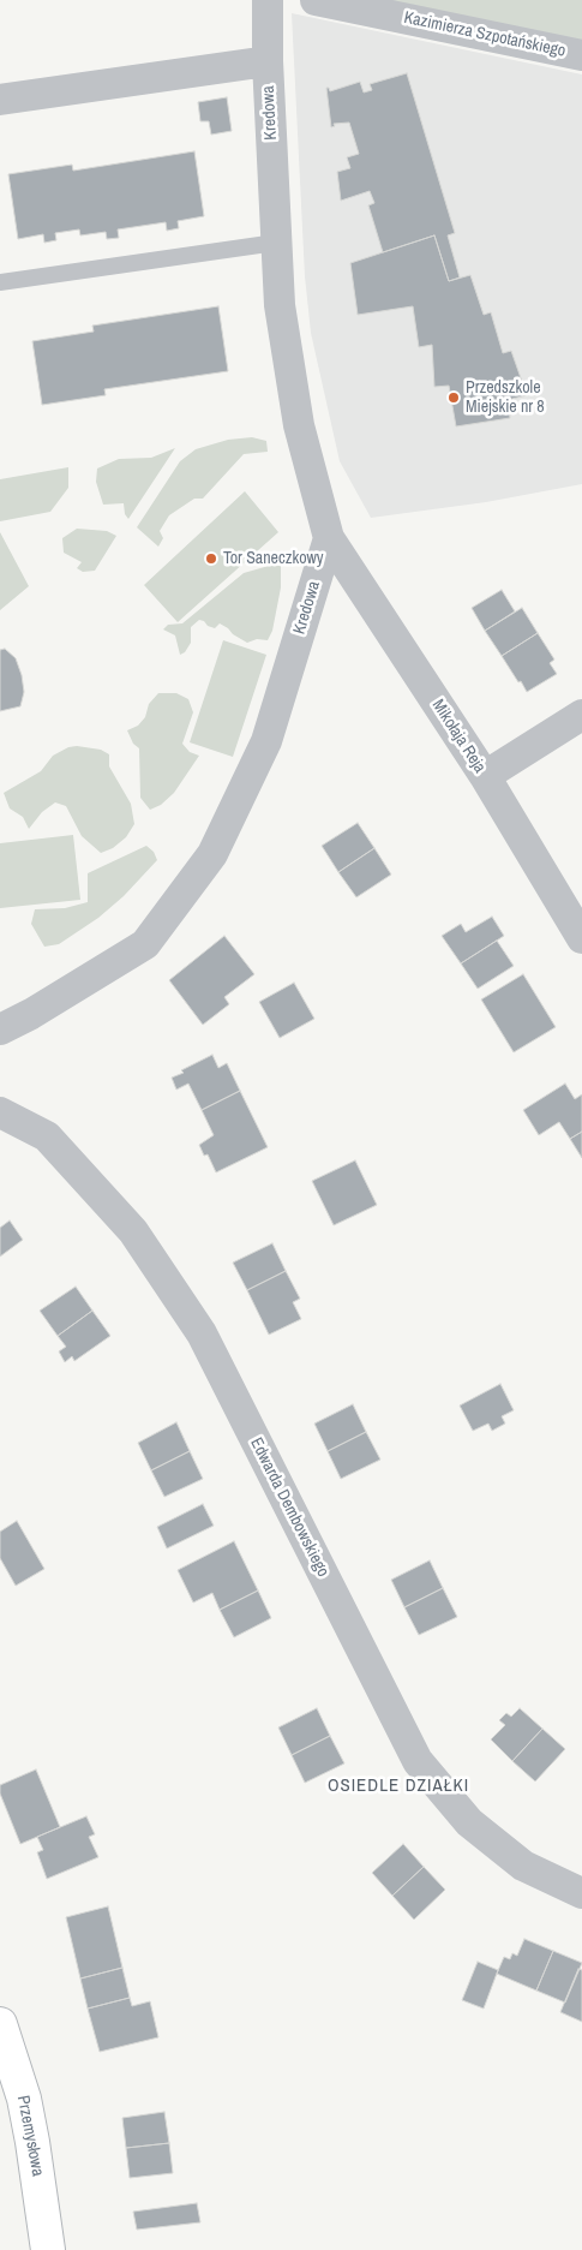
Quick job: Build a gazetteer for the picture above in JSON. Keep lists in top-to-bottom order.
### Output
{
  "streets": {
    "main road": ["Przemysłowa"],
    "street": [
      "Kazimierza Szpotańskiego",
      "Kredowa",
      "Mikołaja Reja",
      "Edwarda Dembowskiego"
    ]
  },
  "crossings": [
    ["Kredowa", "Mikołaja Reja"]
  ],
  "districts": ["OSIEDLE DZIAŁKI"],
  "places": ["Przedszkole Miejskie nr 8", "Tor Saneczkowy"]
}
